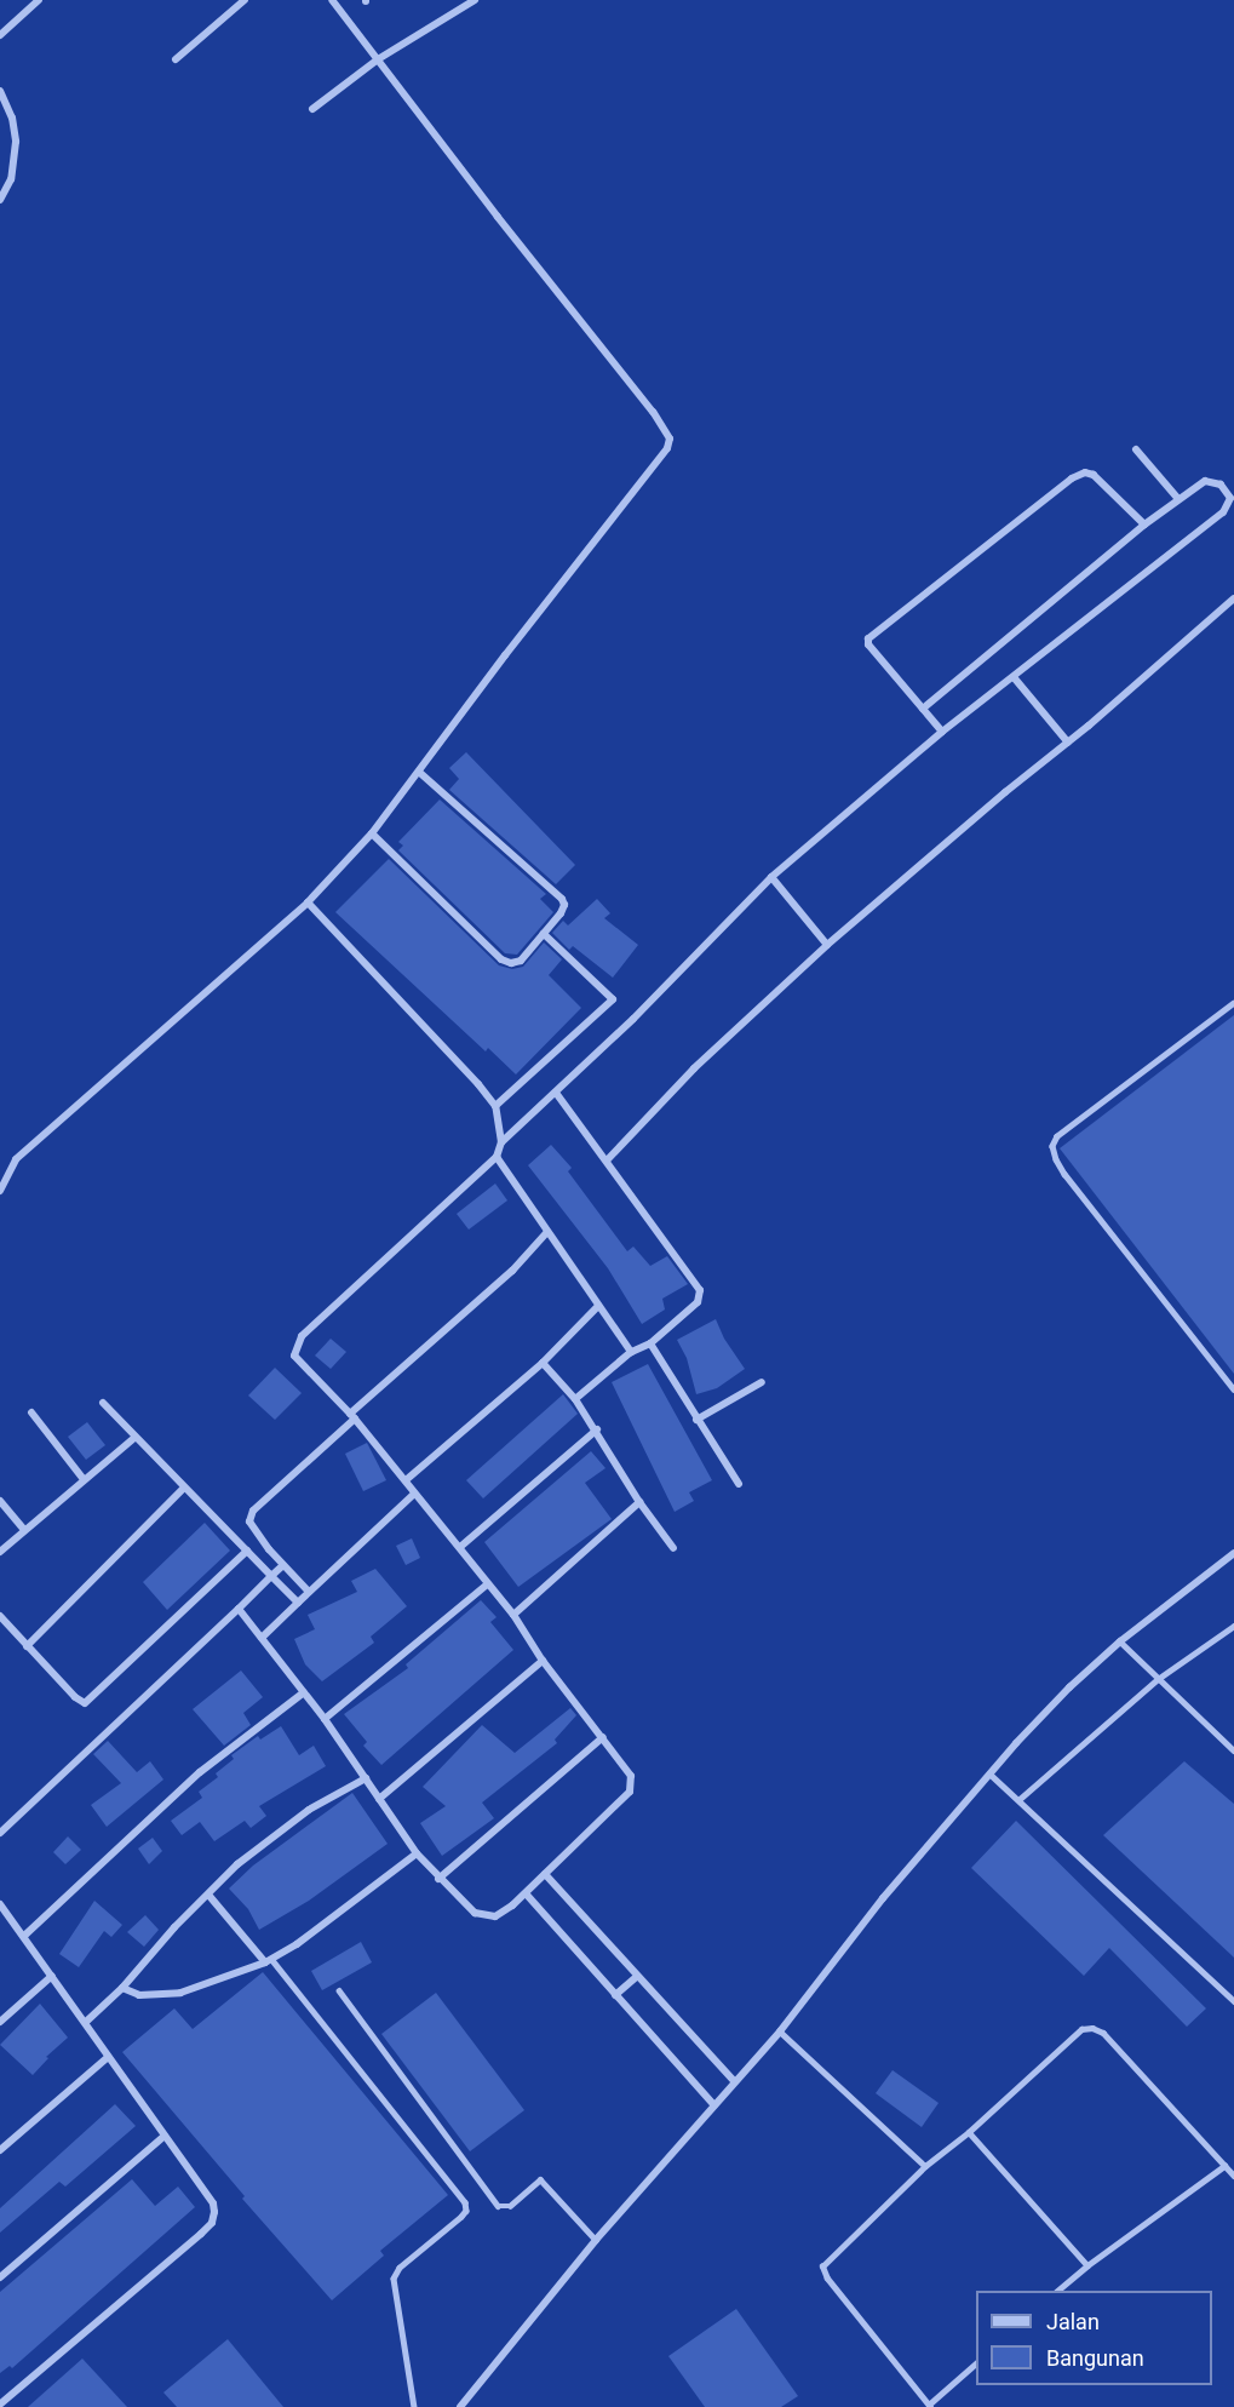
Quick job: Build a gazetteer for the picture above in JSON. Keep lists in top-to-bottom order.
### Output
{
  "legend": ["Jalan", "Bangunan"]
}
